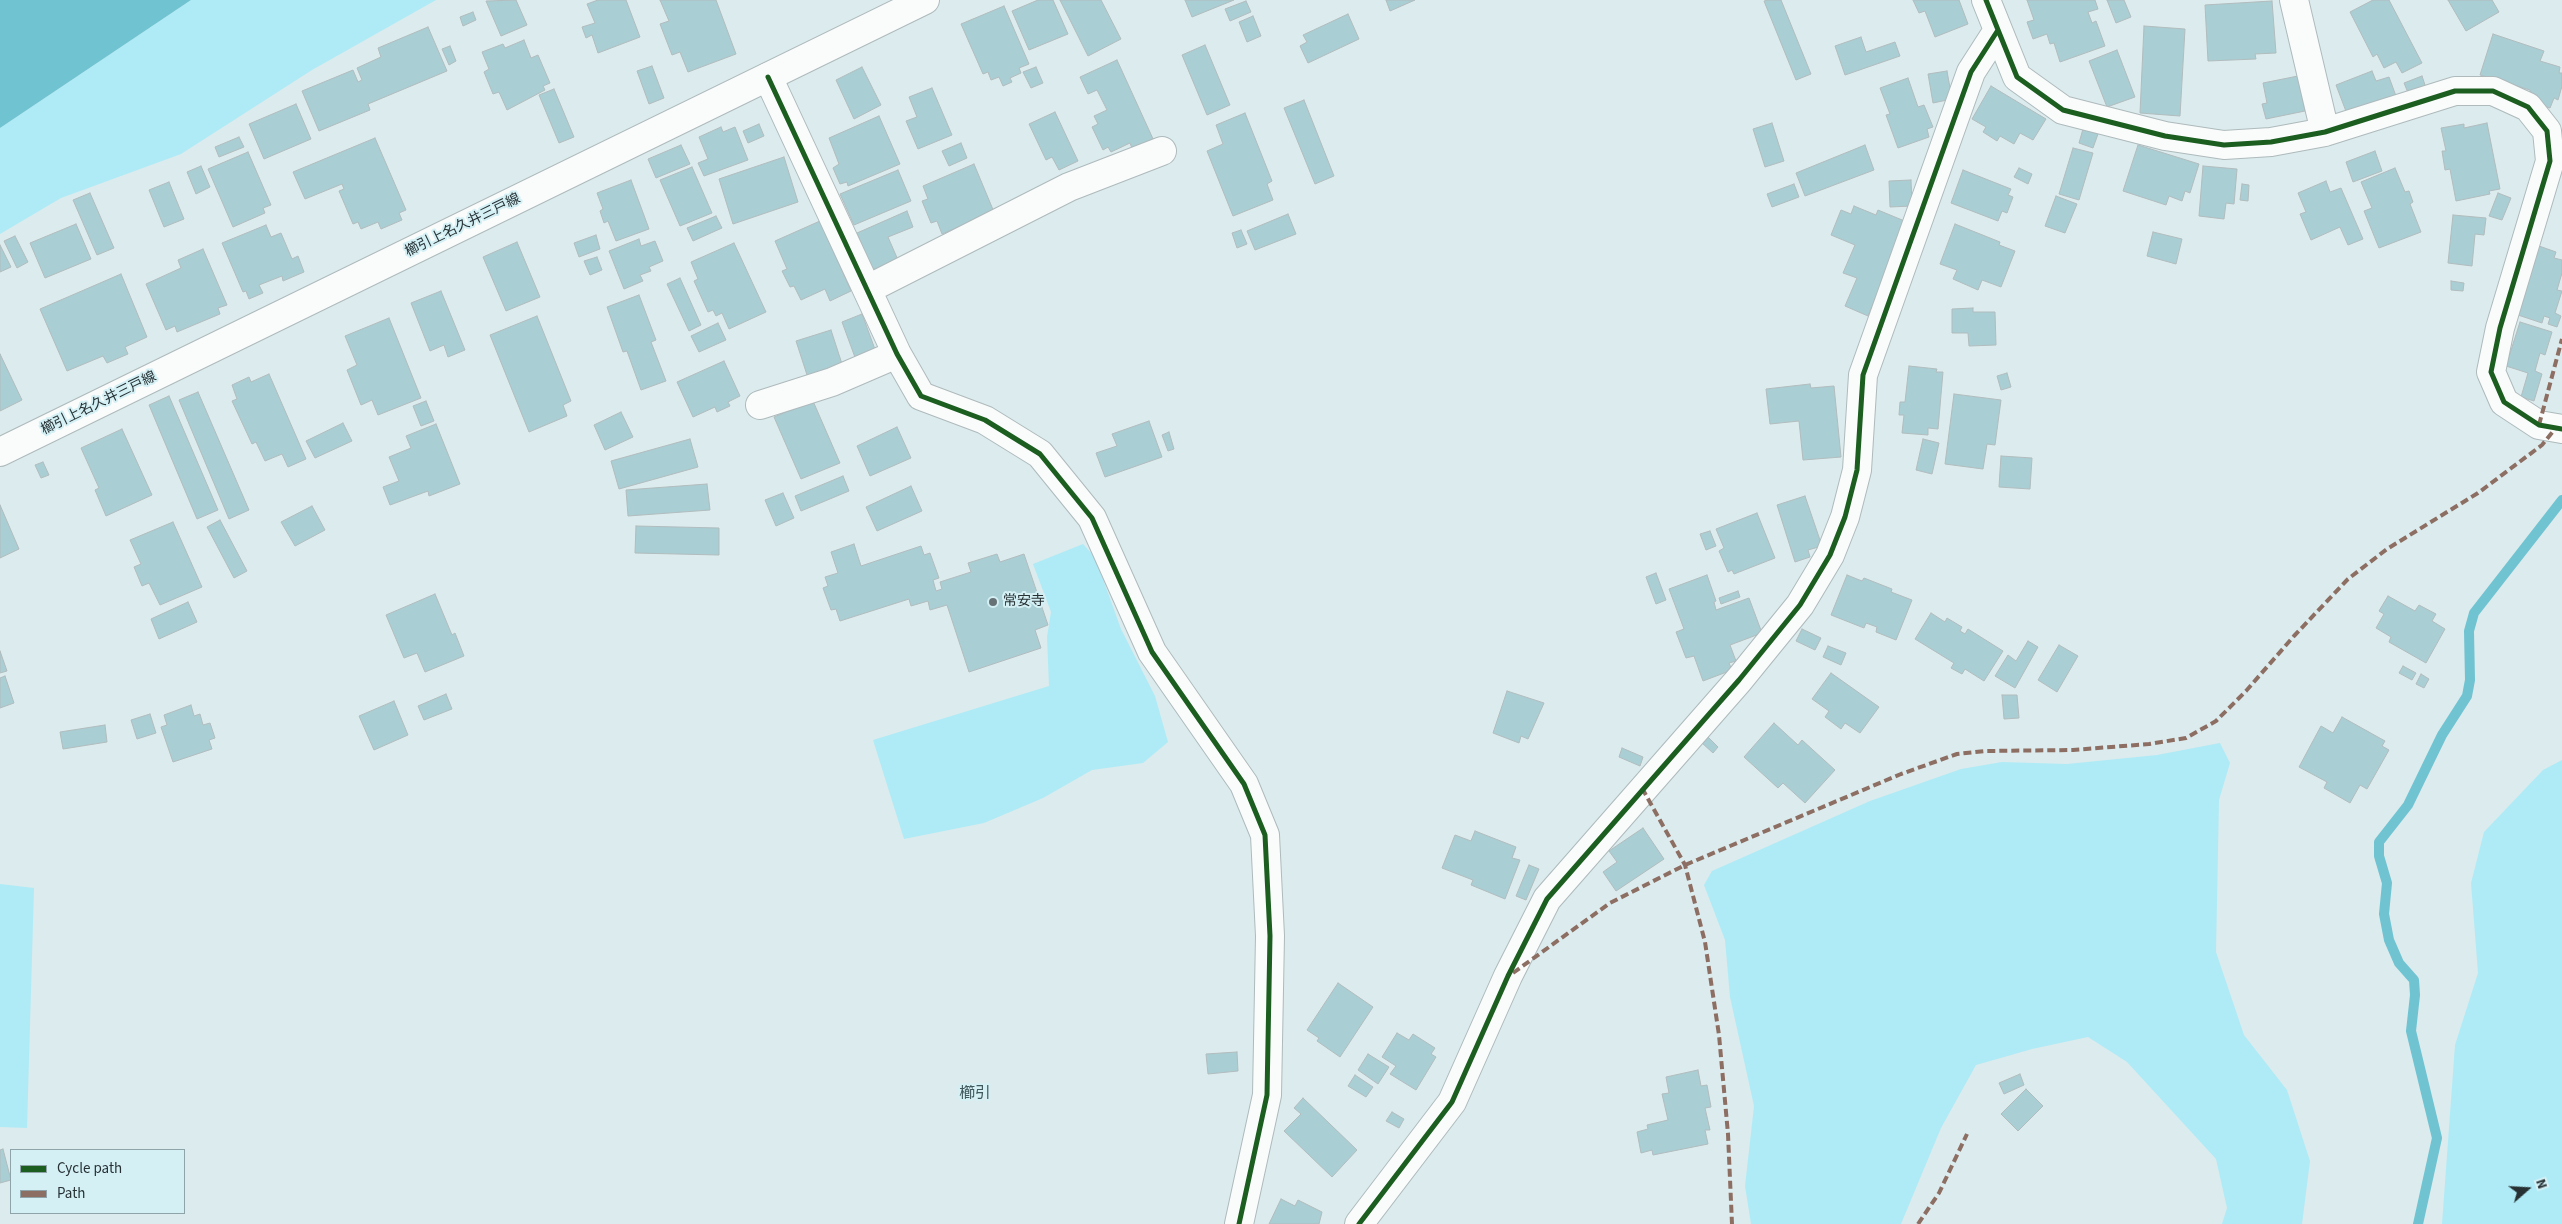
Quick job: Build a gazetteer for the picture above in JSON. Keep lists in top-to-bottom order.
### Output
{
  "streets": {
    "street": ["櫛引上名久井三戸線"]
  },
  "districts": ["櫛引"],
  "places": ["常安寺"],
  "legend": ["Cycle path", "Path"],
  "north": "right"
}
